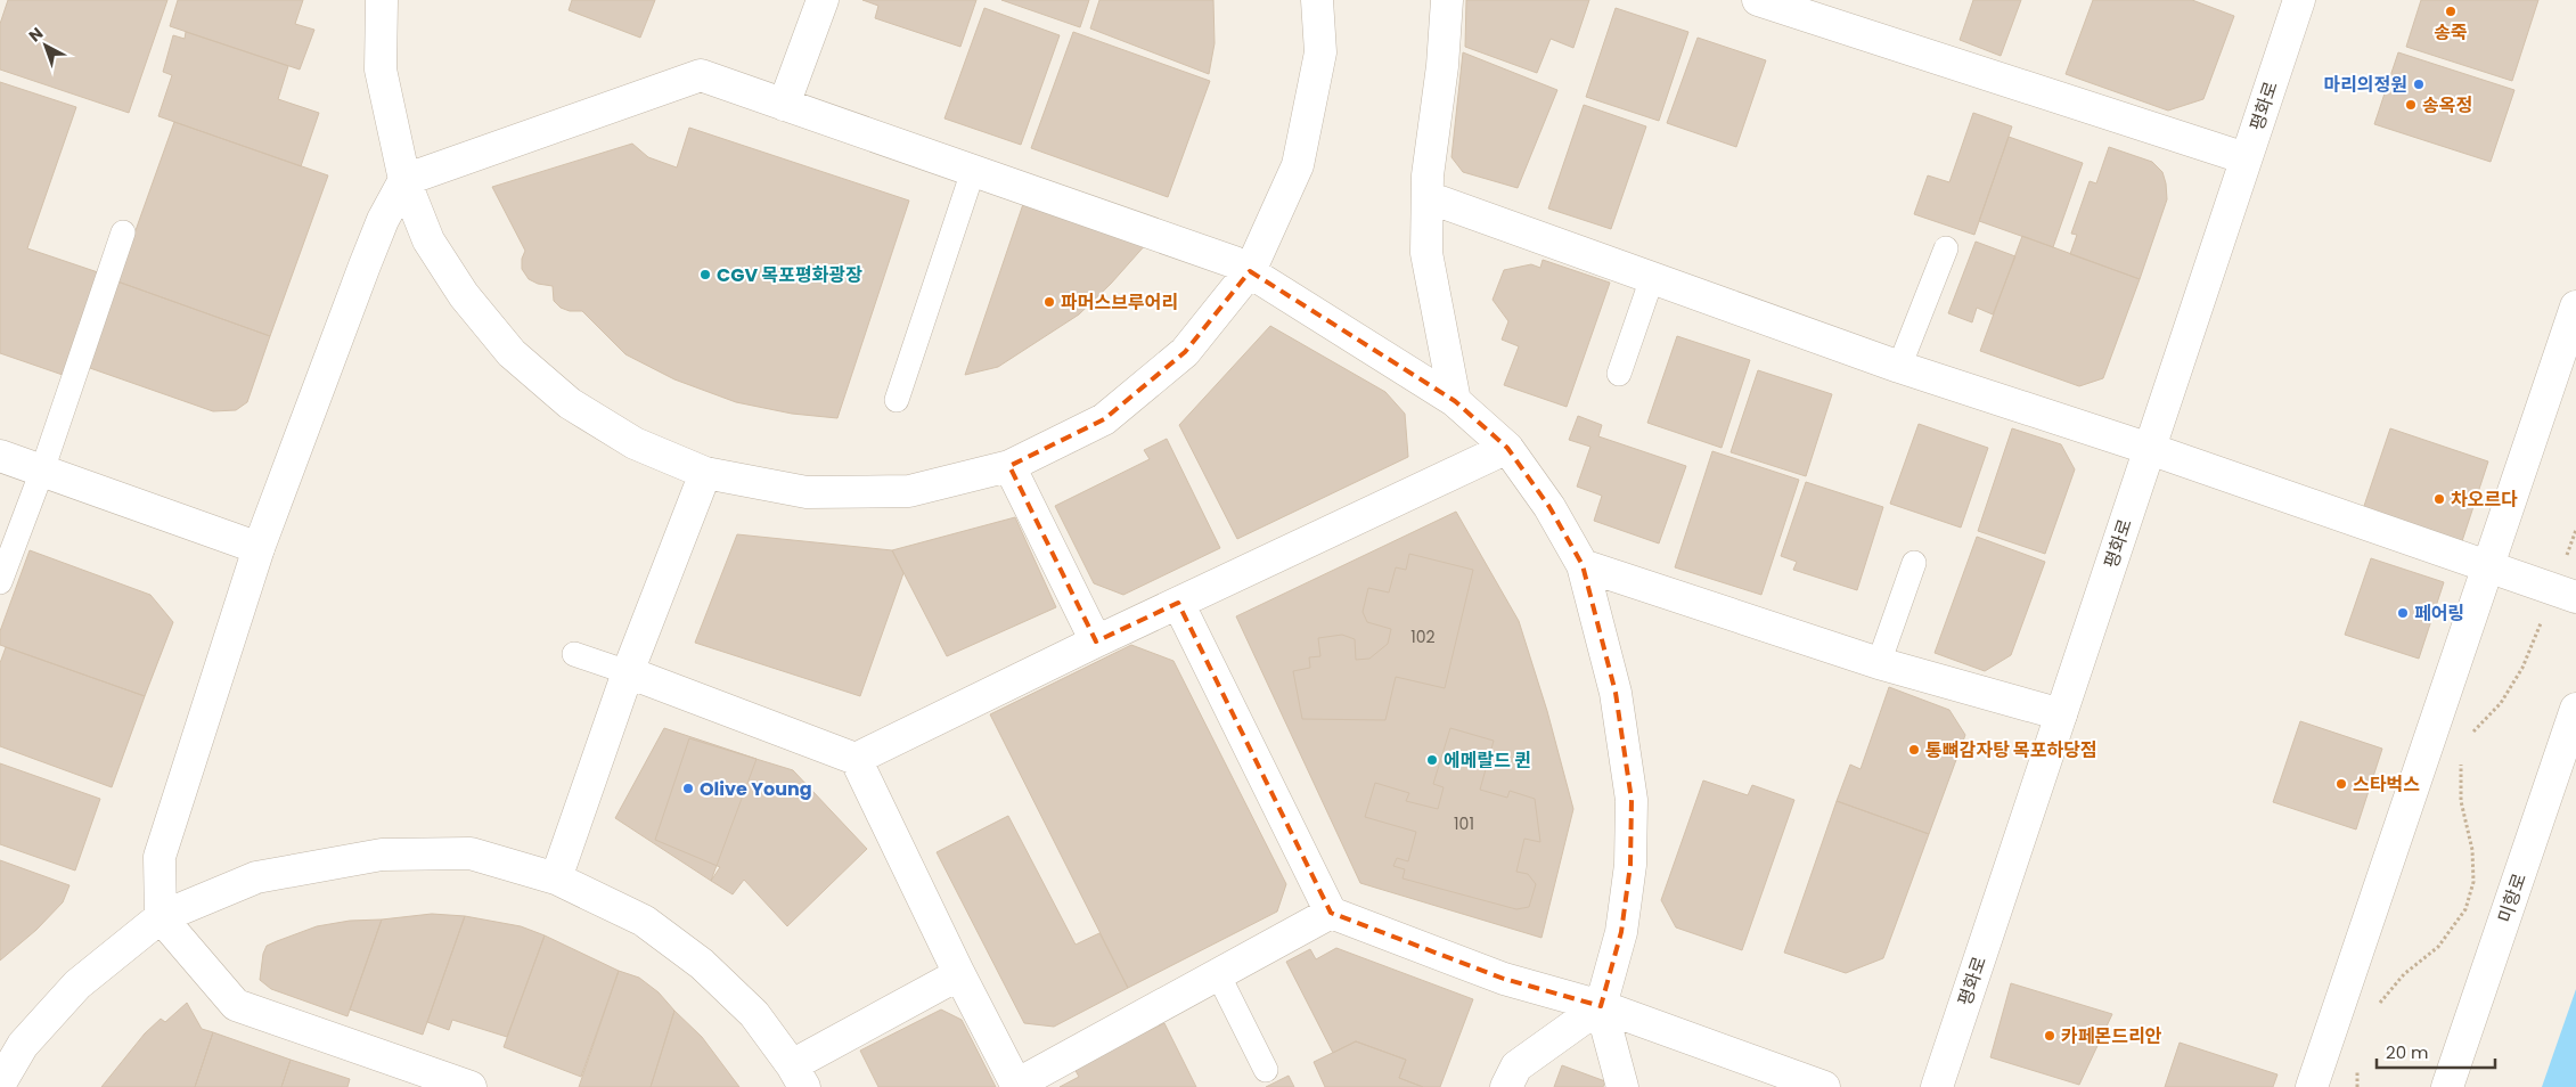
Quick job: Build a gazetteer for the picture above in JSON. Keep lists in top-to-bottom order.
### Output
{
  "streets": {
    "street": ["평화로", "미항로"]
  },
  "places": [
    "송죽",
    "마리의정원",
    "송옥정",
    "CGV 목포평화광장",
    "파머스브루어리",
    "차오르다",
    "페어링",
    "통뼈감자탕 목포하당점",
    "에메랄드 퀸",
    "스타벅스",
    "Olive Young",
    "카페몬드리안"
  ],
  "house_numbers": ["102", "101"],
  "scale_bar": "20 m",
  "north": "top left"
}
